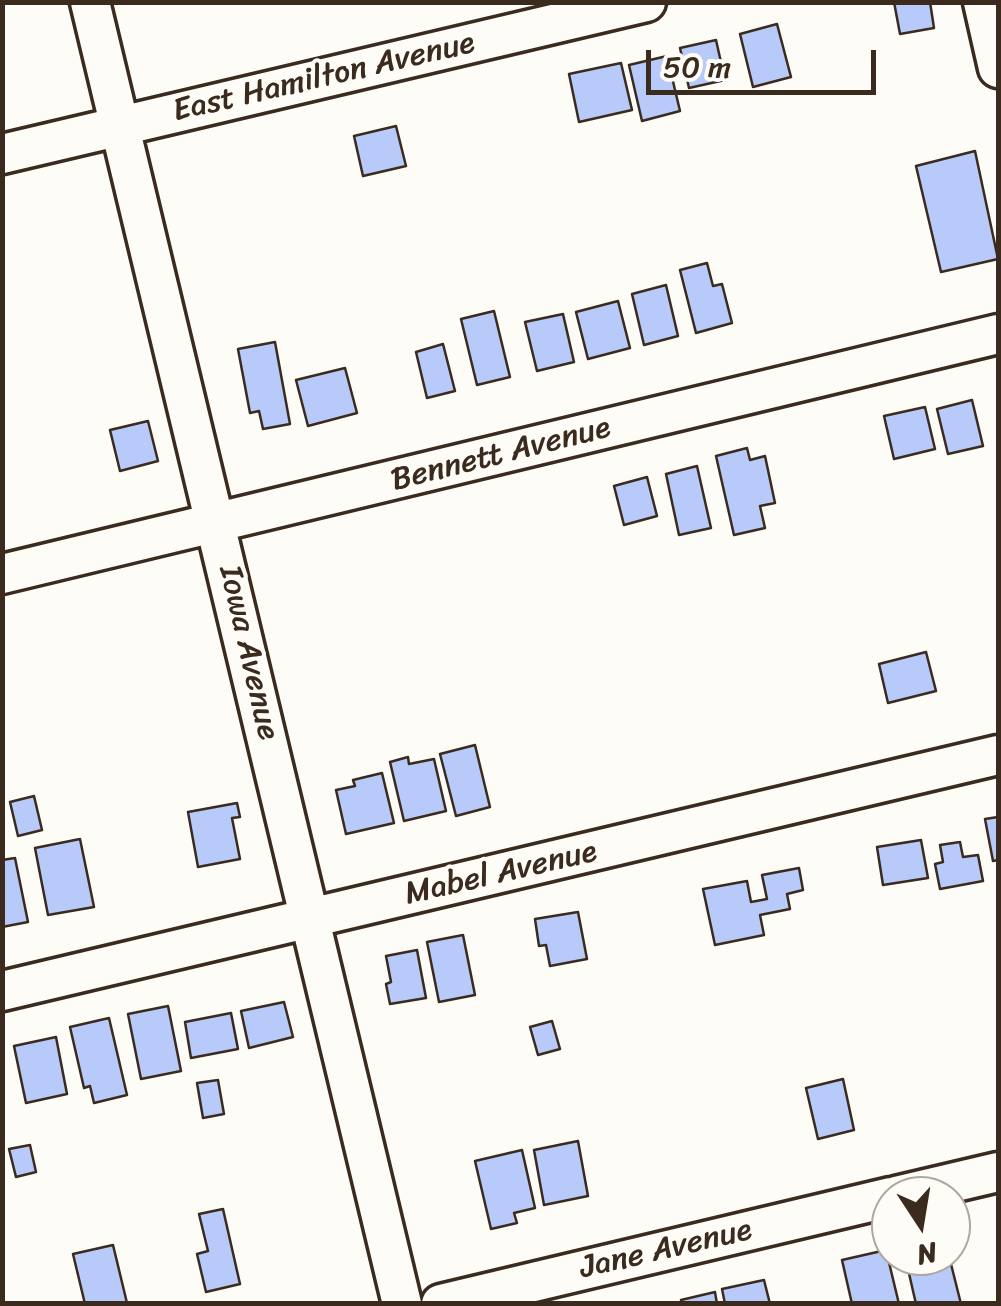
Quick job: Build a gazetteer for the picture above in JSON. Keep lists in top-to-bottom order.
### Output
{
  "streets": {
    "street": [
      "East Hamilton Avenue",
      "Bennett Avenue",
      "Iowa Avenue",
      "Mabel Avenue",
      "Jane Avenue"
    ]
  },
  "crossings": [
    ["East Hamilton Avenue", "Iowa Avenue"],
    ["Bennett Avenue", "Iowa Avenue"],
    ["Iowa Avenue", "Mabel Avenue"]
  ],
  "scale_bar": "50 m",
  "north": "bottom"
}
